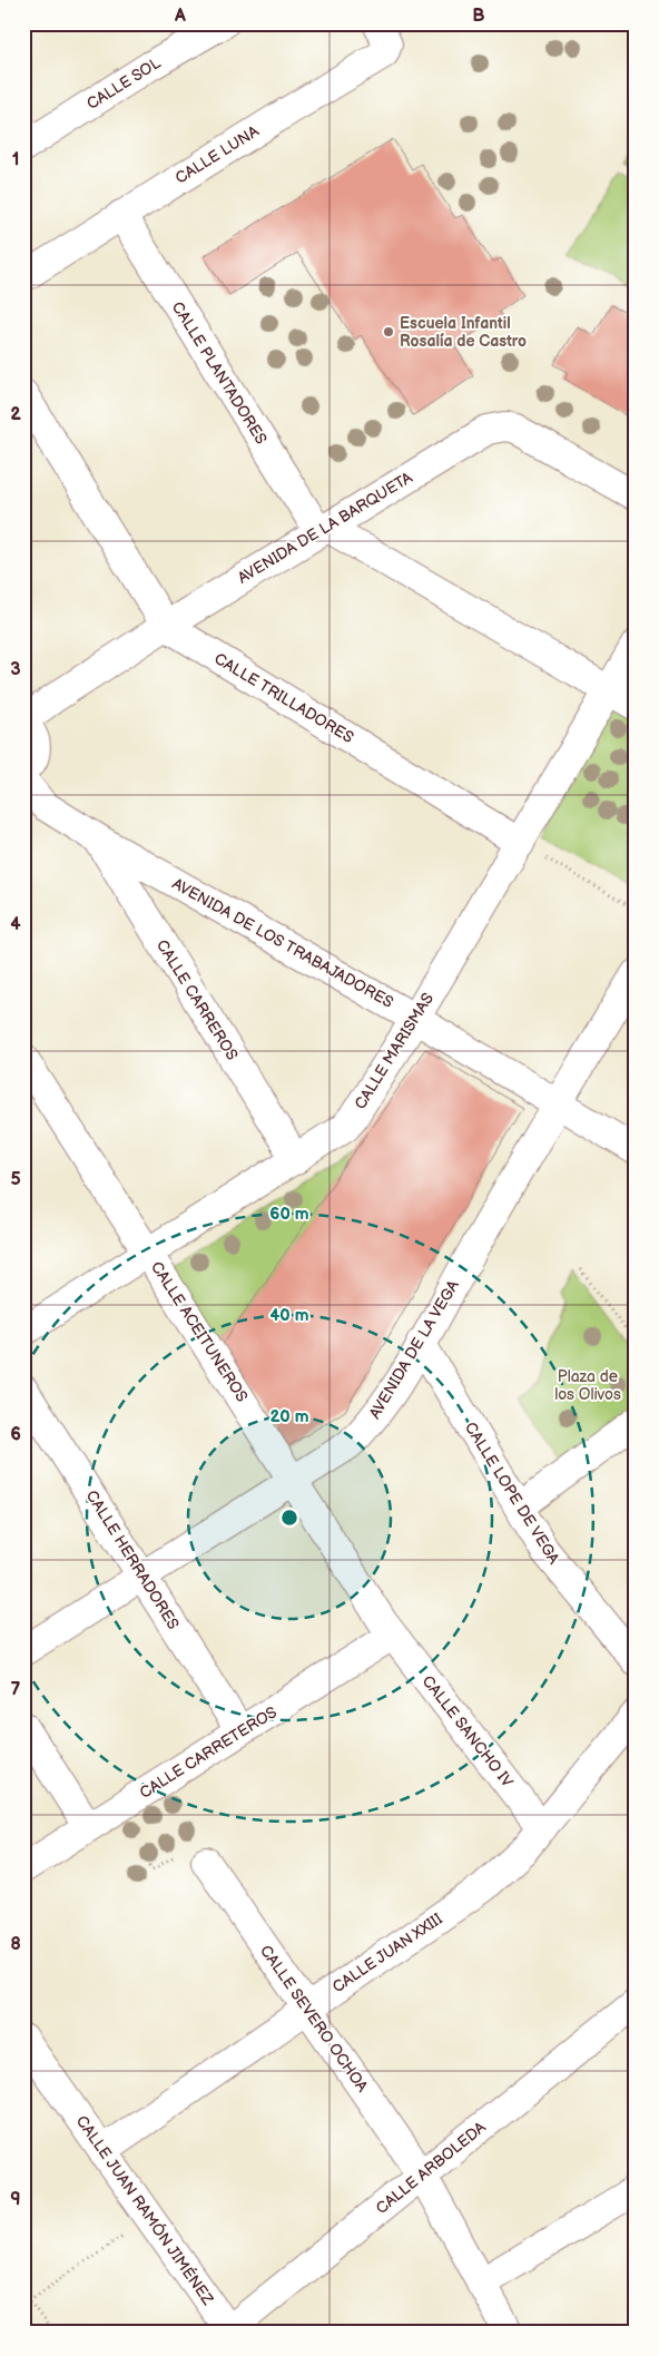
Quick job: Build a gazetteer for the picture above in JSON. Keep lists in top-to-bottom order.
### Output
{
  "streets": {
    "street": [
      "CALLE SOL",
      "CALLE LUNA",
      "CALLE PLANTADORES",
      "AVENIDA DE LA BARQUETA",
      "CALLE TRILLADORES",
      "AVENIDA DE LOS TRABAJADORES",
      "CALLE CARREROS",
      "CALLE MARISMAS",
      "CALLE ACEITUNEROS",
      "AVENIDA DE LA VEGA",
      "CALLE LOPE DE VEGA",
      "CALLE HERRADORES",
      "CALLE SANCHO IV",
      "CALLE CARRETEROS",
      "CALLE JUAN XXIII",
      "CALLE SEVERO OCHOA",
      "CALLE ARBOLEDA",
      "CALLE JUAN RAMÓN JIMÉNEZ"
    ]
  },
  "crossings": [
    ["CALLE LUNA", "CALLE PLANTADORES"],
    ["CALLE PLANTADORES", "AVENIDA DE LA BARQUETA"],
    ["CALLE PLANTADORES", "CALLE MARISMAS"],
    ["AVENIDA DE LA BARQUETA", "CALLE TRILLADORES"],
    ["CALLE TRILLADORES", "CALLE MARISMAS"],
    ["AVENIDA DE LOS TRABAJADORES", "CALLE CARREROS"],
    ["AVENIDA DE LOS TRABAJADORES", "CALLE MARISMAS"],
    ["AVENIDA DE LOS TRABAJADORES", "AVENIDA DE LA VEGA"],
    ["CALLE CARREROS", "CALLE MARISMAS"],
    ["CALLE MARISMAS", "CALLE ACEITUNEROS"],
    ["CALLE ACEITUNEROS", "AVENIDA DE LA VEGA"],
    ["CALLE ACEITUNEROS", "CALLE SANCHO IV"],
    ["CALLE ACEITUNEROS", "CALLE CARRETEROS"],
    ["AVENIDA DE LA VEGA", "CALLE LOPE DE VEGA"],
    ["AVENIDA DE LA VEGA", "CALLE HERRADORES"],
    ["CALLE HERRADORES", "CALLE CARRETEROS"],
    ["CALLE SANCHO IV", "CALLE CARRETEROS"],
    ["CALLE SANCHO IV", "CALLE JUAN XXIII"],
    ["CALLE JUAN XXIII", "CALLE SEVERO OCHOA"],
    ["CALLE JUAN XXIII", "CALLE JUAN RAMÓN JIMÉNEZ"],
    ["CALLE SEVERO OCHOA", "CALLE ARBOLEDA"],
    ["CALLE ARBOLEDA", "CALLE JUAN RAMÓN JIMÉNEZ"]
  ],
  "parks": ["Plaza de los Olivos"],
  "places": ["Escuela Infantil Rosalía de Castro"],
  "grid": {
    "columns": ["A", "B"],
    "rows": [
      "1",
      "2",
      "3",
      "4",
      "5",
      "6",
      "7",
      "8",
      "9"
    ]
  },
  "rings": ["60 m", "40 m", "20 m"]
}
